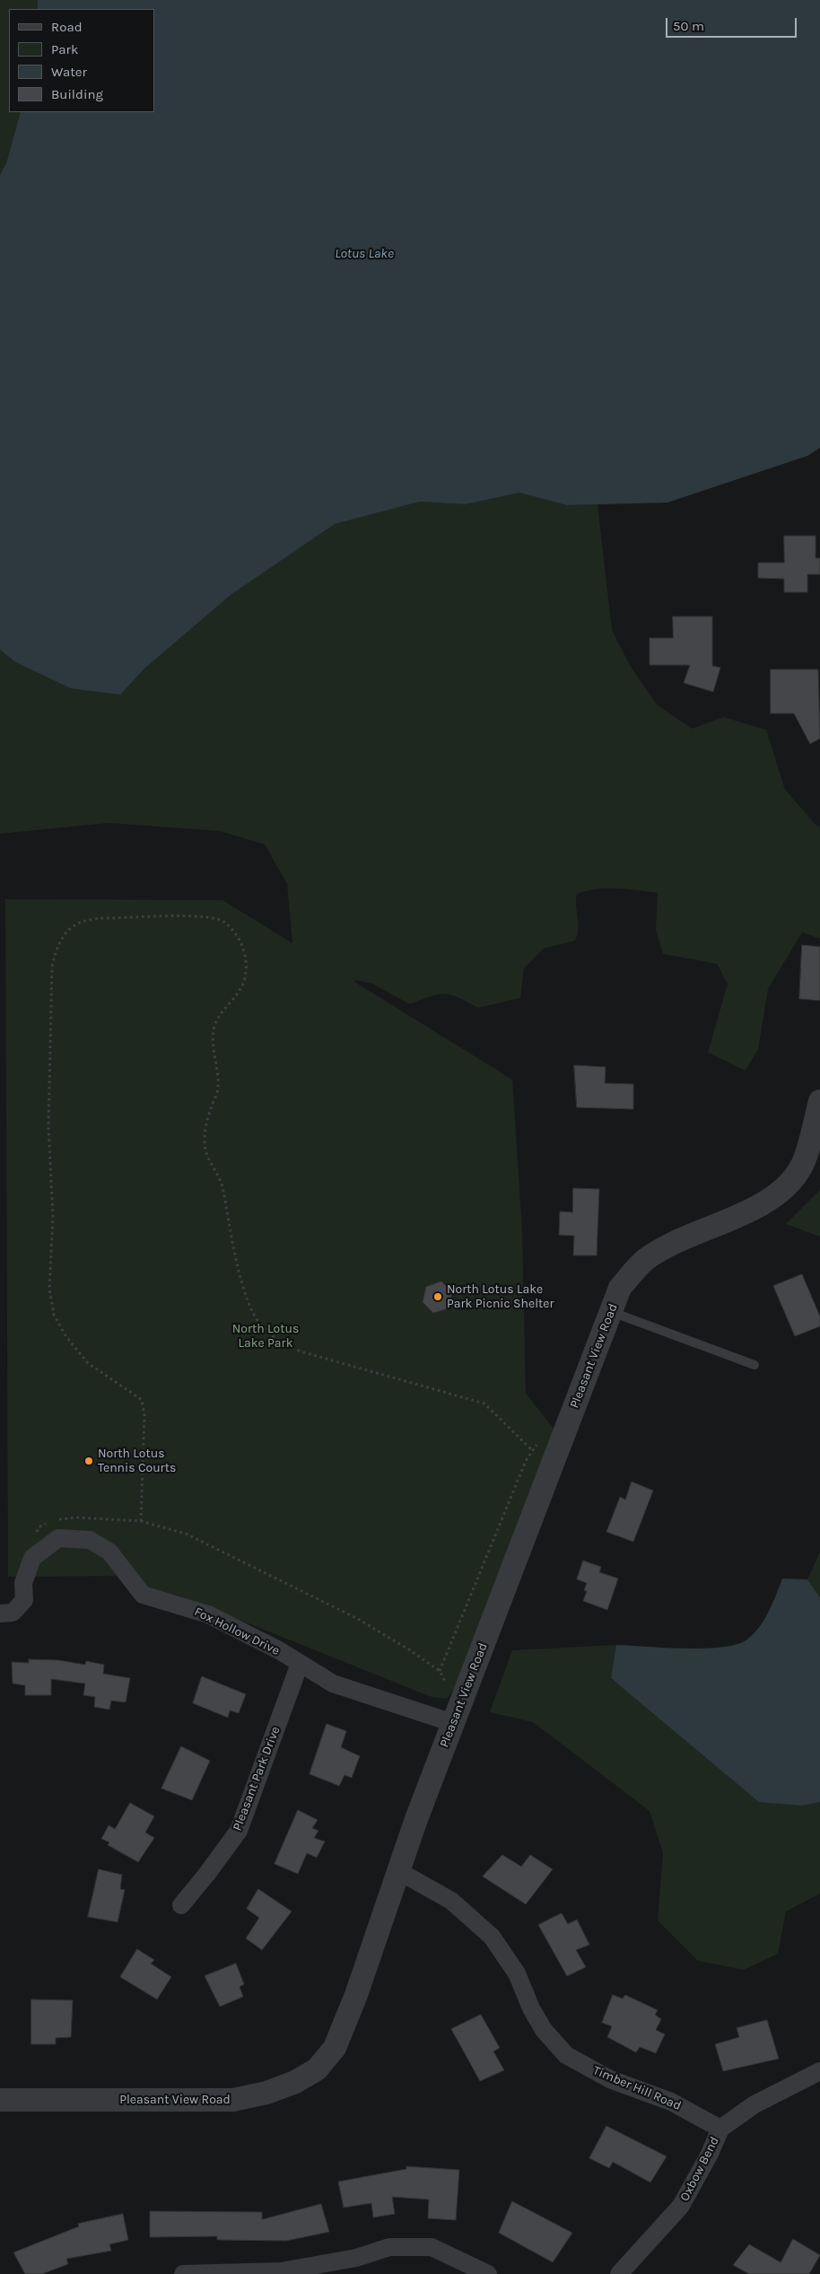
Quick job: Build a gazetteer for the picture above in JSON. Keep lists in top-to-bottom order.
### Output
{
  "streets": {
    "street": [
      "Pleasant View Road",
      "Fox Hollow Drive",
      "Pleasant Park Drive",
      "Timber Hill Road",
      "Oxbow Bend"
    ]
  },
  "crossings": [
    ["Pleasant View Road", "Fox Hollow Drive"],
    ["Pleasant View Road", "Timber Hill Road"],
    ["Fox Hollow Drive", "Pleasant Park Drive"],
    ["Timber Hill Road", "Oxbow Bend"]
  ],
  "water": ["Lotus Lake"],
  "parks": ["North Lotus Lake Park"],
  "places": ["North Lotus Lake Park Picnic Shelter", "North Lotus Tennis Courts"],
  "legend": [
    "Road",
    "Park",
    "Water",
    "Building"
  ],
  "scale_bar": "50 m"
}
